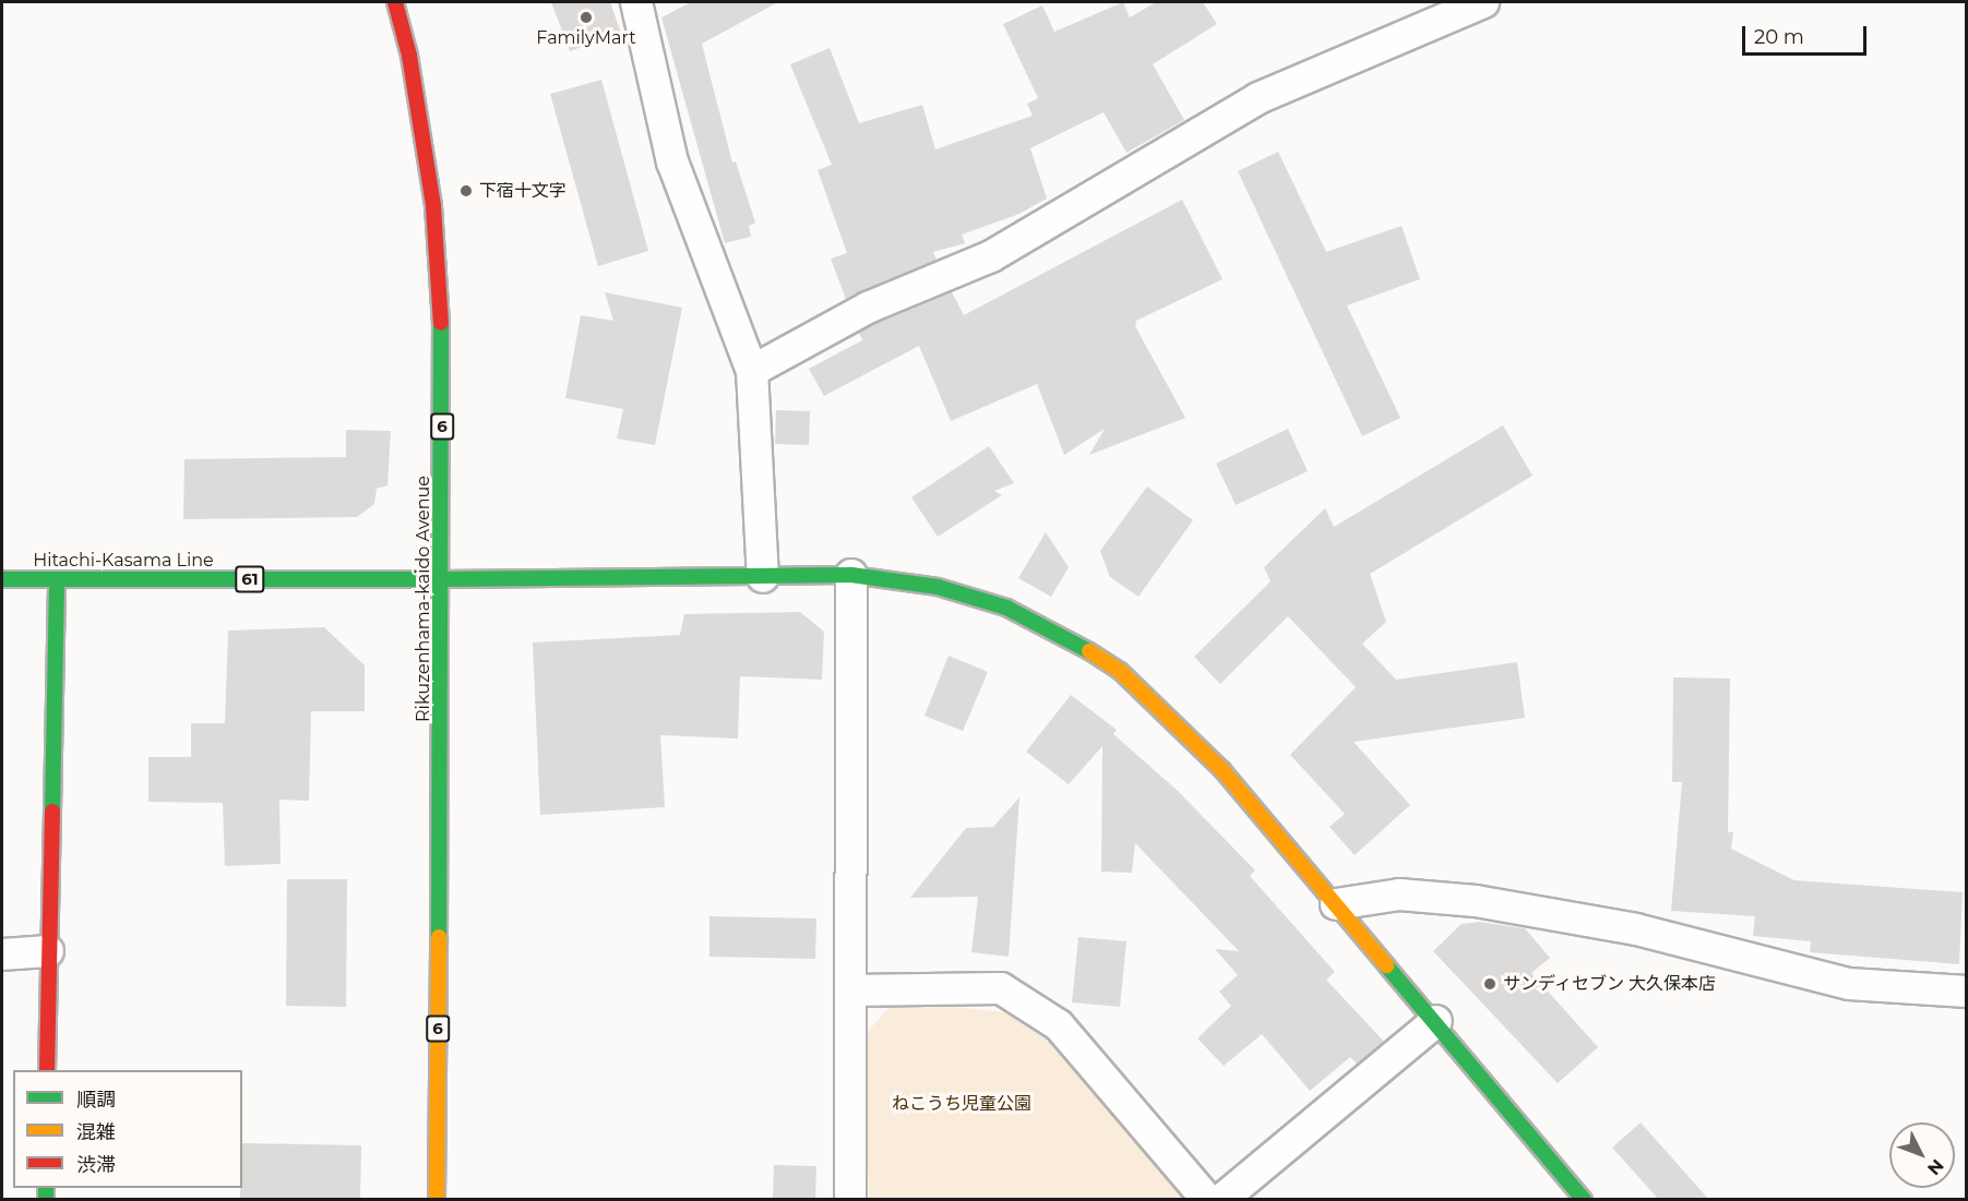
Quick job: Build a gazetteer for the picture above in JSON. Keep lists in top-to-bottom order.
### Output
{
  "streets": {
    "main road": [
      "6",
      "Hitachi-Kasama Line",
      "61",
      "Rikuzenhama-kaido Avenue"
    ]
  },
  "crossings": [
    ["Hitachi-Kasama Line", "Rikuzenhama-kaido Avenue"]
  ],
  "parks": ["ねこうち児童公園"],
  "places": ["FamilyMart", "下宿十文字", "サンディセブン 大久保本店"],
  "legend": ["順調", "混雑", "渋滞"],
  "scale_bar": "20 m",
  "north": "bottom right"
}
